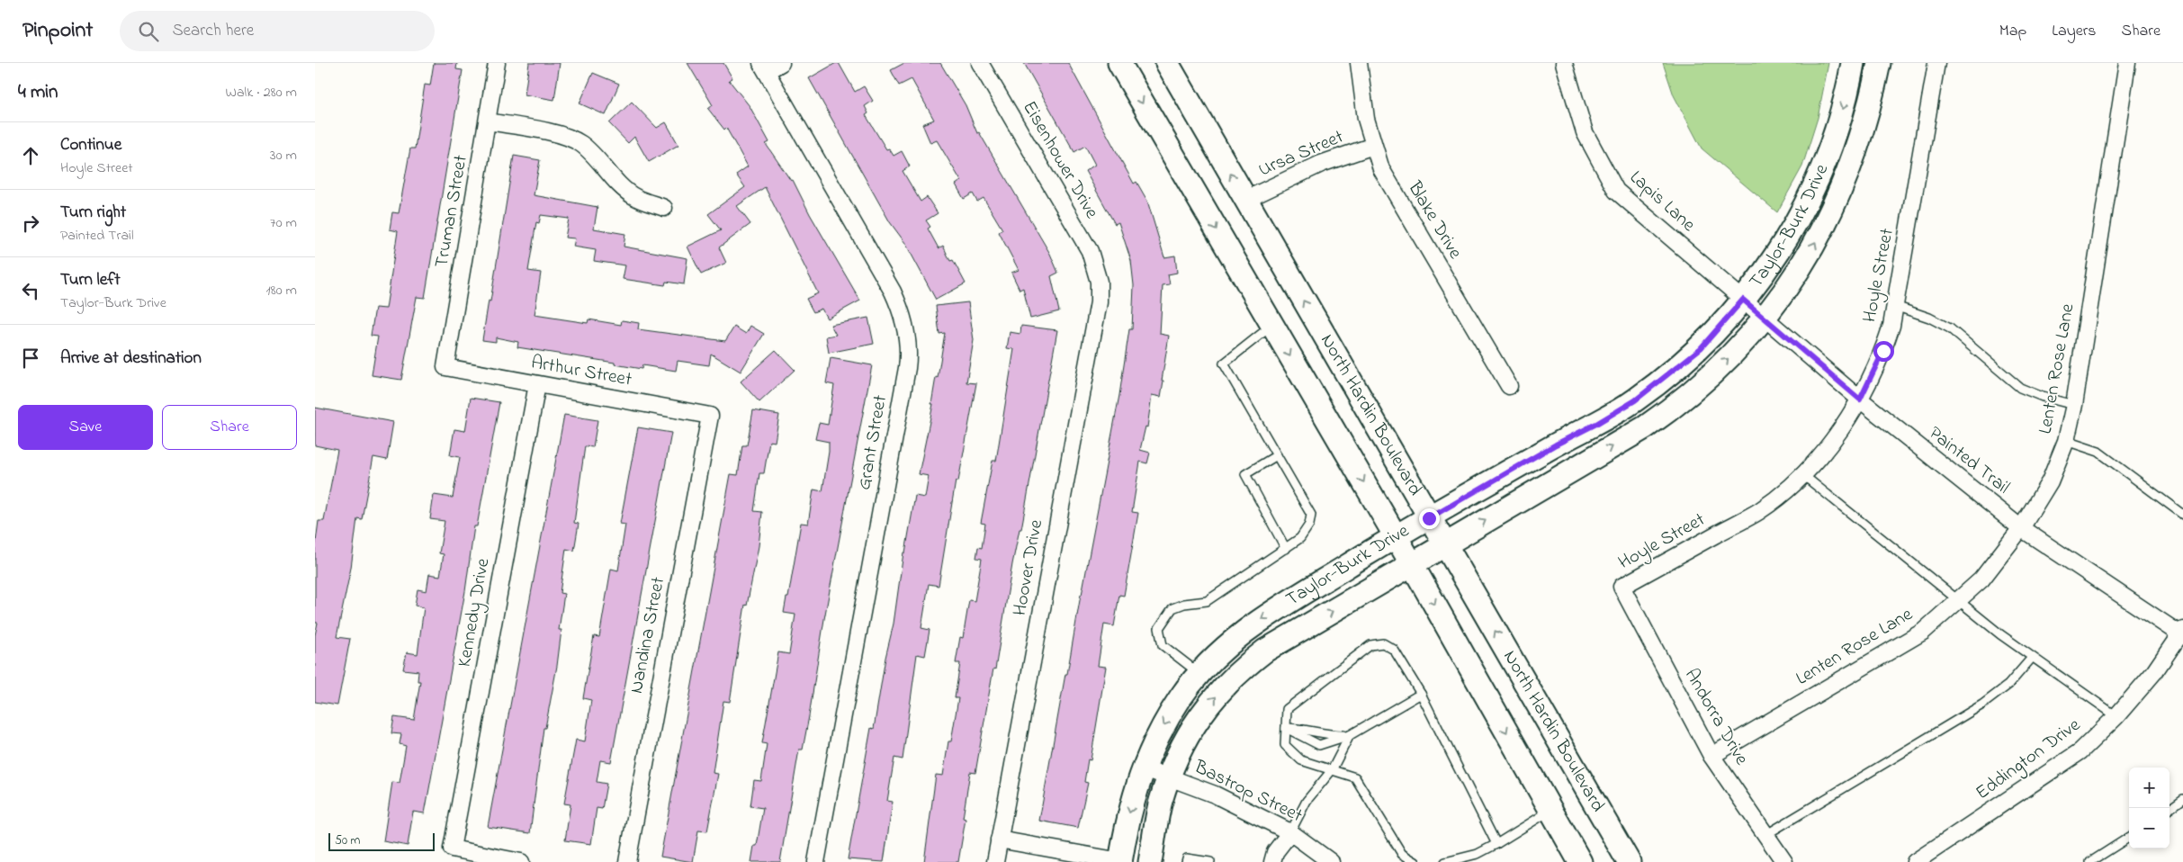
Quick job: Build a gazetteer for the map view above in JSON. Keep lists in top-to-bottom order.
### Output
{
  "streets": {
    "street": [
      "Ursa Street",
      "Eisenhower Drive",
      "Lapis Lane",
      "Truman Street",
      "Blake Drive",
      "Taylor-Burk Drive",
      "Hoyle Street",
      "Lenten Rose Lane",
      "Arthur Street",
      "North Hardin Boulevard",
      "Grant Street",
      "Painted Trail",
      "Hoover Drive",
      "Kennedy Drive",
      "Nandina Street",
      "Andorra Drive",
      "Eddington Drive",
      "Bastrop Street"
    ]
  },
  "crossings": [
    ["Ursa Street", "Blake Drive"],
    ["Ursa Street", "North Hardin Boulevard"],
    ["Eisenhower Drive", "Hoover Drive"],
    ["Lapis Lane", "Taylor-Burk Drive"],
    ["Lapis Lane", "Painted Trail"],
    ["Truman Street", "Arthur Street"],
    ["Taylor-Burk Drive", "North Hardin Boulevard"],
    ["Taylor-Burk Drive", "Painted Trail"],
    ["Taylor-Burk Drive", "Bastrop Street"],
    ["Hoyle Street", "Painted Trail"],
    ["Hoyle Street", "Andorra Drive"],
    ["Lenten Rose Lane", "Painted Trail"],
    ["Lenten Rose Lane", "Andorra Drive"],
    ["Arthur Street", "Kennedy Drive"],
    ["Arthur Street", "Nandina Street"],
    ["Painted Trail", "Eddington Drive"]
  ],
  "scale_bar": "50 m",
  "page": {
    "header": "Pinpoint",
    "search": "Search here",
    "nav": ["Map", "Layers", "Share"],
    "heading": ["4 min", "Walk · 280 m"],
    "list": [
      ["Continue", "Hoyle Street", "30 m"],
      ["Turn right", "Painted Trail", "70 m"],
      ["Turn left", "Taylor-Burk Drive", "180 m"],
      "Arrive at destination"
    ],
    "buttons": ["Save", "Share"],
    "map_buttons": ["+", "−"],
    "scale": "50 m"
  }
}
